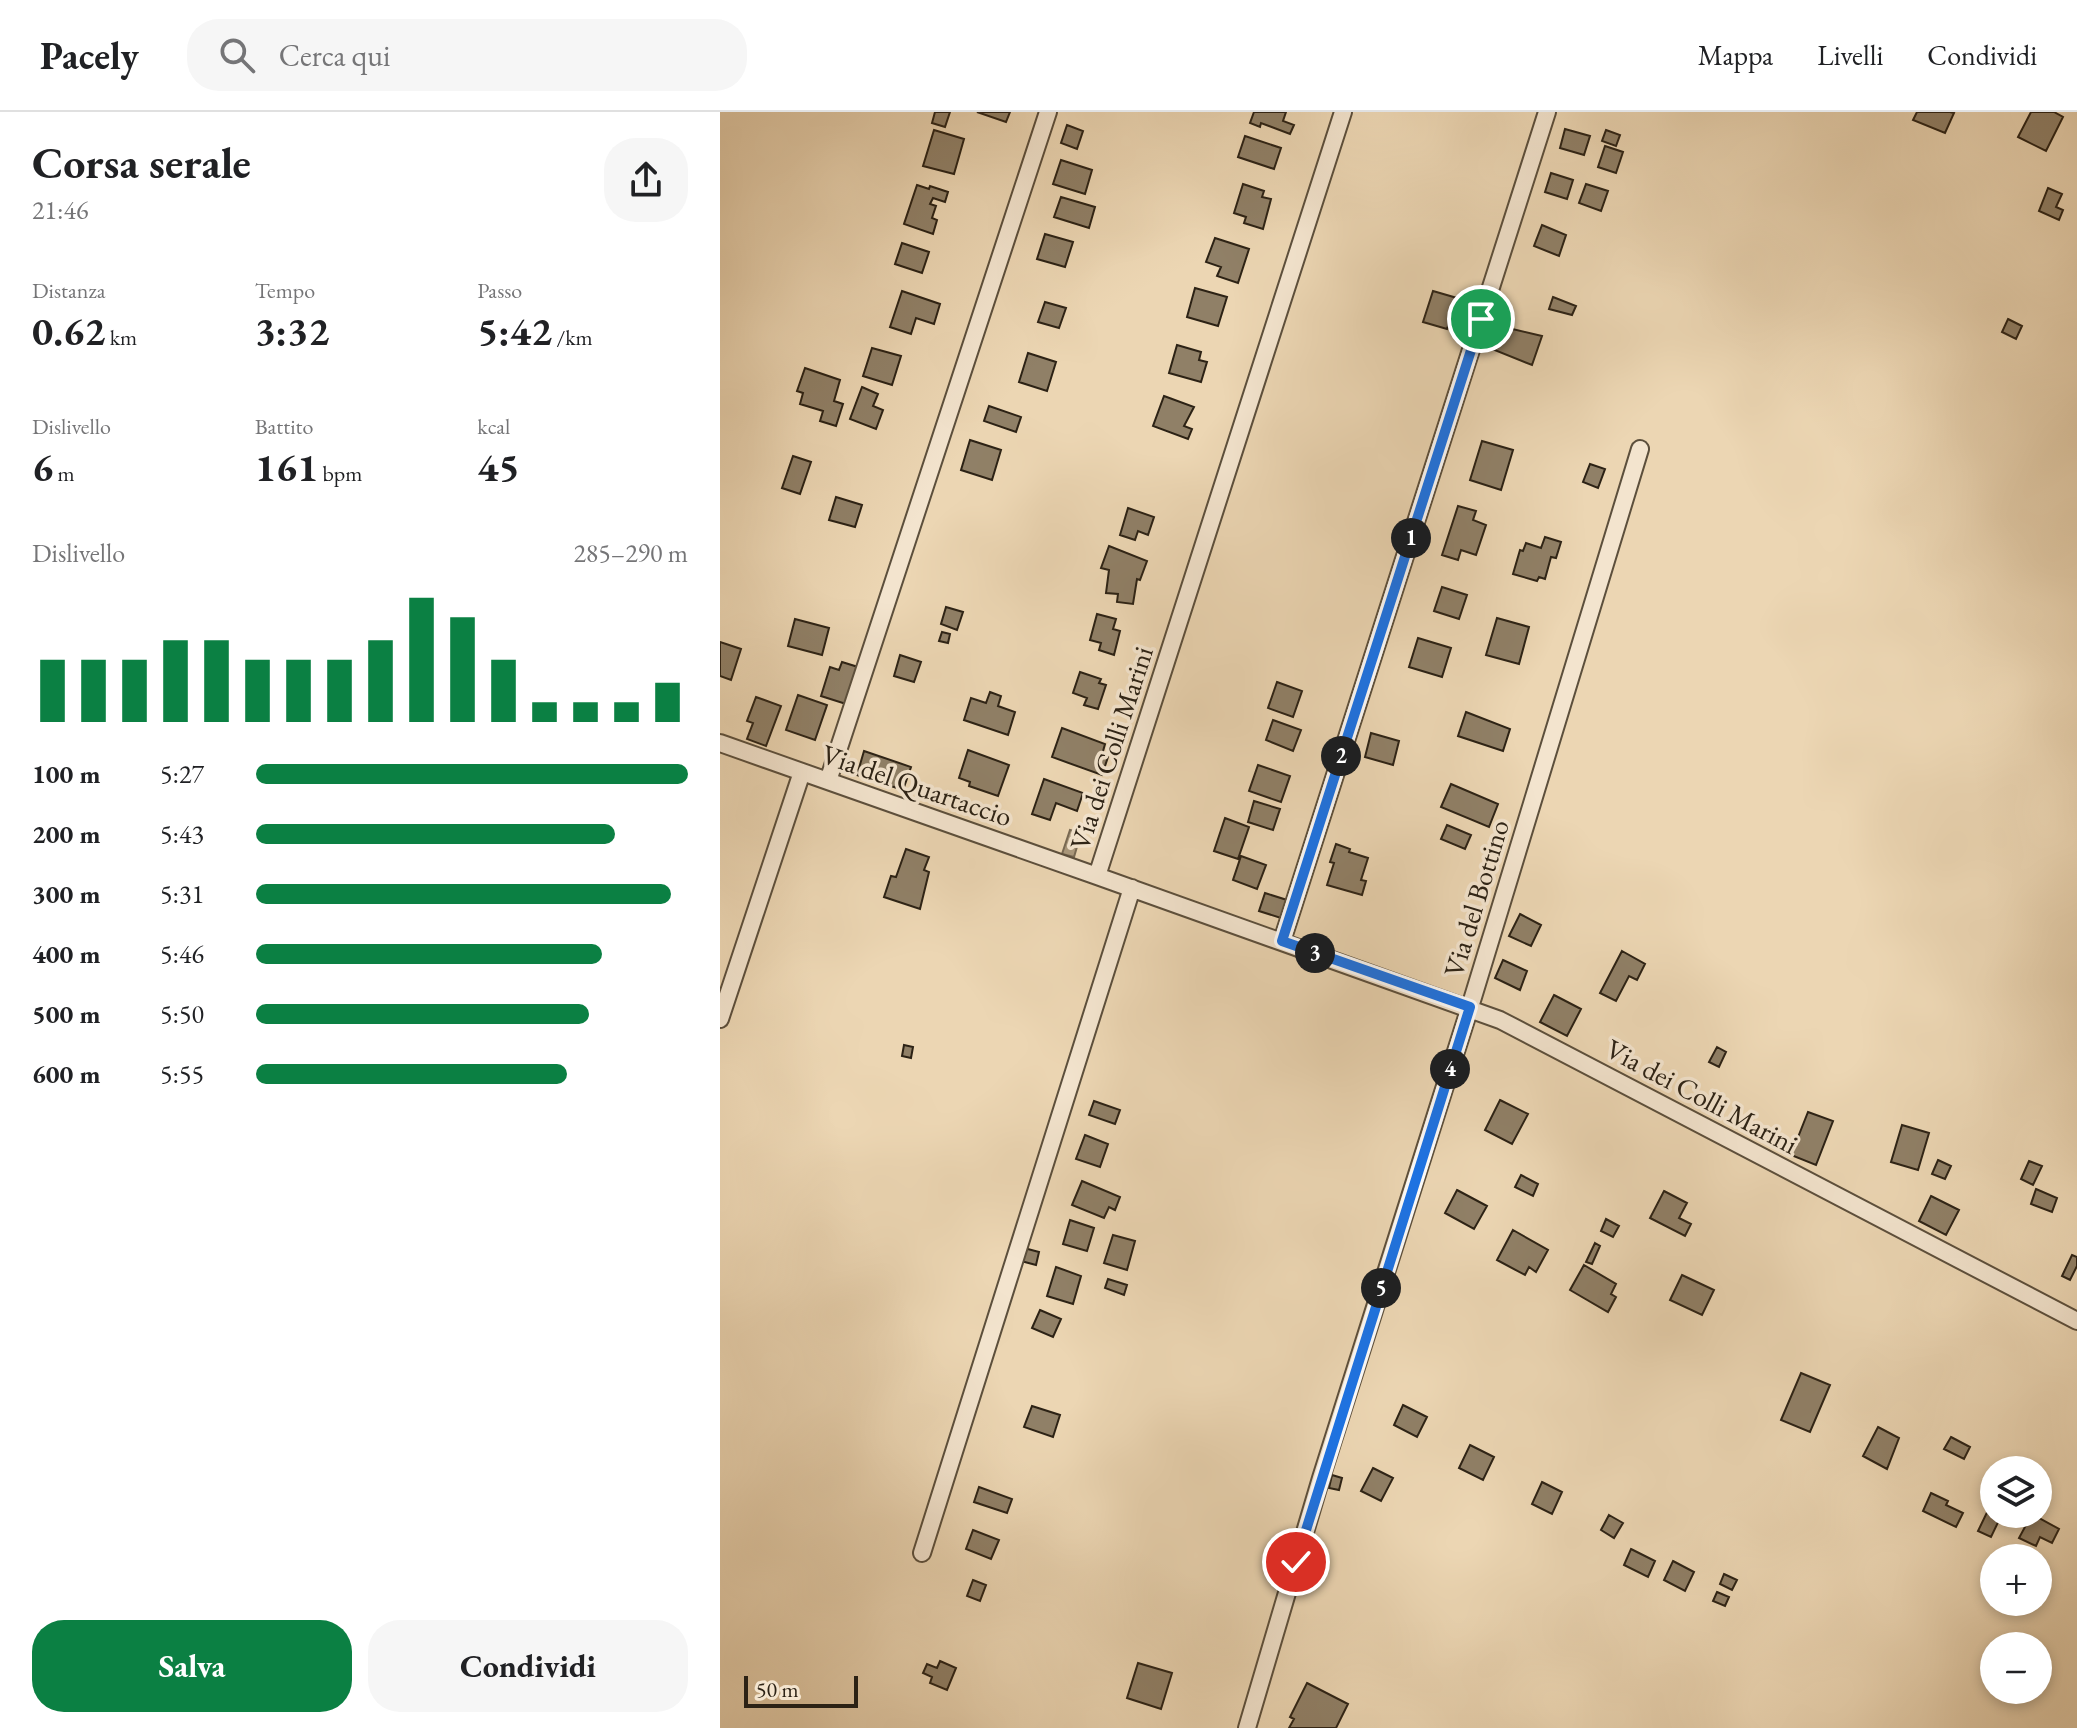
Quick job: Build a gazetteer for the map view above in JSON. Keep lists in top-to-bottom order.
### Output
{
  "streets": {
    "street": ["Via dei Colli Marini", "Via del Quartaccio", "Via del Bottino"]
  },
  "crossings": [
    ["Via dei Colli Marini", "Via del Quartaccio"],
    ["Via dei Colli Marini", "Via del Bottino"]
  ],
  "scale_bar": "50 m",
  "page": {
    "header": "Pacely",
    "search": "Cerca qui",
    "nav": ["Mappa", "Livelli", "Condividi"],
    "heading": ["Corsa serale", "21:46"],
    "stats": [
      ["Distanza", "0.62 km"],
      ["Tempo", "3:32"],
      ["Passo", "5:42 /km"],
      ["Dislivello", "6 m"],
      ["Battito", "161 bpm"],
      ["kcal", "45"]
    ],
    "pins": [
      "1",
      "2",
      "3",
      "4",
      "5"
    ],
    "chart": ["Dislivello", "285–290 m"],
    "list": [
      {
        "name": "100 m",
        "note": "5:27"
      },
      {
        "name": "200 m",
        "note": "5:43"
      },
      {
        "name": "300 m",
        "note": "5:31"
      },
      {
        "name": "400 m",
        "note": "5:46"
      },
      {
        "name": "500 m",
        "note": "5:50"
      },
      {
        "name": "600 m",
        "note": "5:55"
      }
    ],
    "map_buttons": ["+", "−"],
    "buttons": ["Salva", "Condividi"],
    "scale": "50 m"
  }
}
